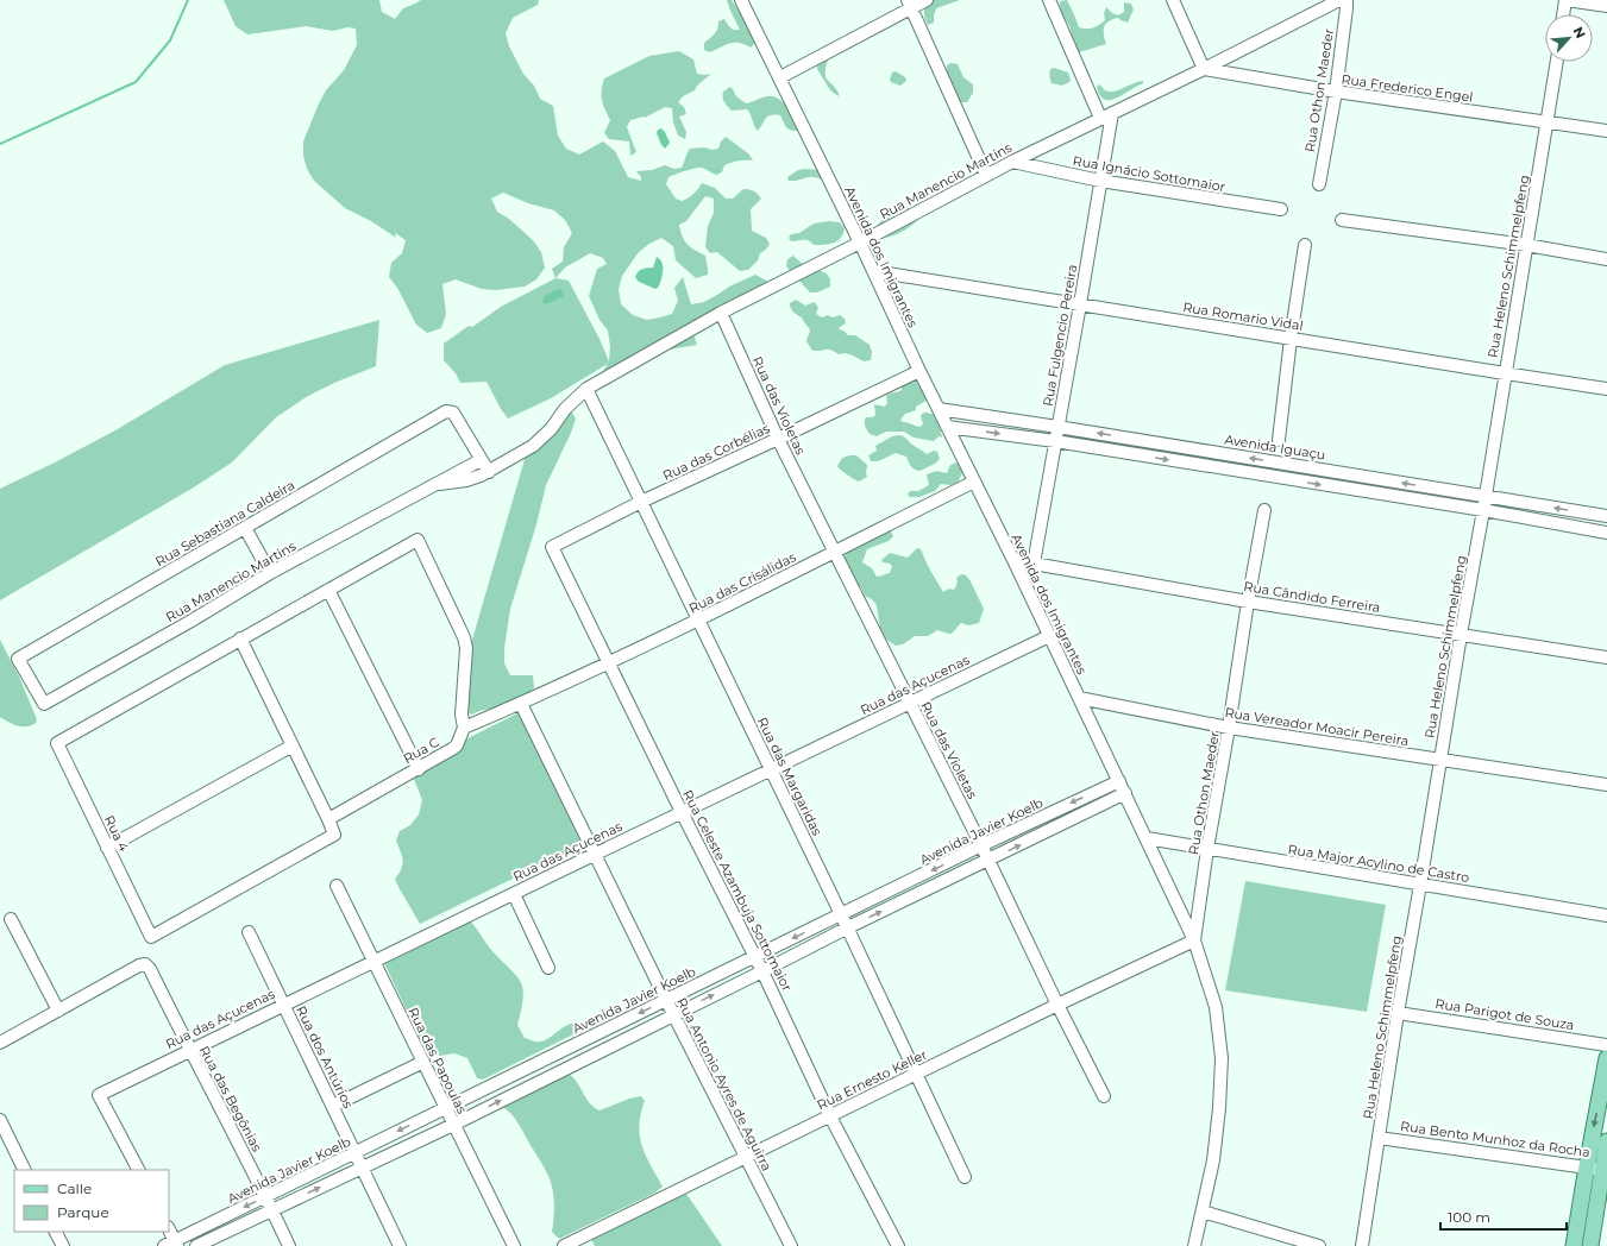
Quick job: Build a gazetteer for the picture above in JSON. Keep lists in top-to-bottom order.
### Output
{
  "streets": {
    "street": [
      "Rua Frederico Engel",
      "Rua Othon Maeder",
      "Rua Ignácio Sottomaior",
      "Rua Manencio Martins",
      "Avenida dos Imigrantes",
      "Rua Heleno Schimmelpfeng",
      "Rua Romario Vidal",
      "Rua Fulgencio Pereira",
      "Rua das Violetas",
      "Avenida Iguaçu",
      "Rua das Corbélias",
      "Rua Sebastiana Caldeira",
      "Rua das Crisálidas",
      "Rua Cândido Ferreira",
      "Rua das Açucenas",
      "Rua Vereador Moacir Pereira",
      "Rua C",
      "Rua das Margaridas",
      "Avenida Javier Koelb",
      "Rua 4",
      "Rua Major Acylino de Castro",
      "Rua Celeste Azambuja Sottomaior",
      "Rua Parigot de Souza",
      "Rua dos Antúrios",
      "Rua das Papoulas",
      "Rua Ernesto Keller",
      "Rua Antonio Ayres de Aguirra",
      "Rua das Begônias",
      "Rua Bento Munhoz da Rocha"
    ]
  },
  "crossings": [
    ["Rua Frederico Engel", "Rua Othon Maeder"],
    ["Rua Frederico Engel", "Rua Manencio Martins"],
    ["Rua Frederico Engel", "Rua Heleno Schimmelpfeng"],
    ["Rua Othon Maeder", "Avenida dos Imigrantes"],
    ["Rua Othon Maeder", "Rua Cândido Ferreira"],
    ["Rua Othon Maeder", "Rua Vereador Moacir Pereira"],
    ["Rua Othon Maeder", "Rua Major Acylino de Castro"],
    ["Rua Othon Maeder", "Rua Ernesto Keller"],
    ["Rua Ignácio Sottomaior", "Rua Manencio Martins"],
    ["Rua Ignácio Sottomaior", "Rua Fulgencio Pereira"],
    ["Rua Manencio Martins", "Avenida dos Imigrantes"],
    ["Rua Manencio Martins", "Rua Fulgencio Pereira"],
    ["Rua Manencio Martins", "Rua das Violetas"],
    ["Rua Manencio Martins", "Rua Sebastiana Caldeira"],
    ["Rua Manencio Martins", "Rua das Margaridas"],
    ["Avenida dos Imigrantes", "Rua Romario Vidal"],
    ["Avenida dos Imigrantes", "Avenida Iguaçu"],
    ["Avenida dos Imigrantes", "Rua das Corbélias"],
    ["Avenida dos Imigrantes", "Rua das Crisálidas"],
    ["Avenida dos Imigrantes", "Rua Cândido Ferreira"],
    ["Avenida dos Imigrantes", "Rua das Açucenas"],
    ["Avenida dos Imigrantes", "Rua Vereador Moacir Pereira"],
    ["Avenida dos Imigrantes", "Avenida Javier Koelb"],
    ["Avenida dos Imigrantes", "Rua Major Acylino de Castro"],
    ["Avenida dos Imigrantes", "Rua Ernesto Keller"],
    ["Rua Heleno Schimmelpfeng", "Rua Romario Vidal"],
    ["Rua Heleno Schimmelpfeng", "Avenida Iguaçu"],
    ["Rua Heleno Schimmelpfeng", "Rua Cândido Ferreira"],
    ["Rua Heleno Schimmelpfeng", "Rua Vereador Moacir Pereira"],
    ["Rua Heleno Schimmelpfeng", "Rua Major Acylino de Castro"],
    ["Rua Heleno Schimmelpfeng", "Rua Parigot de Souza"],
    ["Rua Heleno Schimmelpfeng", "Rua Bento Munhoz da Rocha"],
    ["Rua Romario Vidal", "Rua Fulgencio Pereira"],
    ["Rua Fulgencio Pereira", "Avenida Iguaçu"],
    ["Rua Fulgencio Pereira", "Rua Cândido Ferreira"],
    ["Rua das Violetas", "Rua das Corbélias"],
    ["Rua das Violetas", "Rua das Crisálidas"],
    ["Rua das Violetas", "Rua das Açucenas"],
    ["Rua das Violetas", "Avenida Javier Koelb"],
    ["Rua das Violetas", "Rua Ernesto Keller"],
    ["Rua das Corbélias", "Rua das Margaridas"],
    ["Rua das Corbélias", "Rua Celeste Azambuja Sottomaior"],
    ["Rua das Crisálidas", "Rua das Margaridas"],
    ["Rua das Crisálidas", "Rua Celeste Azambuja Sottomaior"],
    ["Rua das Crisálidas", "Rua Antonio Ayres de Aguirra"],
    ["Rua das Açucenas", "Rua das Margaridas"],
    ["Rua das Açucenas", "Rua Celeste Azambuja Sottomaior"],
    ["Rua das Açucenas", "Rua dos Antúrios"],
    ["Rua das Açucenas", "Rua das Papoulas"],
    ["Rua das Açucenas", "Rua Antonio Ayres de Aguirra"],
    ["Rua das Açucenas", "Rua das Begônias"],
    ["Rua C", "Rua 4"],
    ["Rua das Margaridas", "Avenida Javier Koelb"],
    ["Rua das Margaridas", "Rua Ernesto Keller"],
    ["Avenida Javier Koelb", "Rua Celeste Azambuja Sottomaior"],
    ["Avenida Javier Koelb", "Rua dos Antúrios"],
    ["Avenida Javier Koelb", "Rua das Papoulas"],
    ["Avenida Javier Koelb", "Rua Antonio Ayres de Aguirra"],
    ["Avenida Javier Koelb", "Rua das Begônias"],
    ["Rua Celeste Azambuja Sottomaior", "Rua Ernesto Keller"],
    ["Rua Ernesto Keller", "Rua Antonio Ayres de Aguirra"]
  ],
  "legend": ["Calle", "Parque"],
  "scale_bar": "100 m",
  "north": "top right"
}
